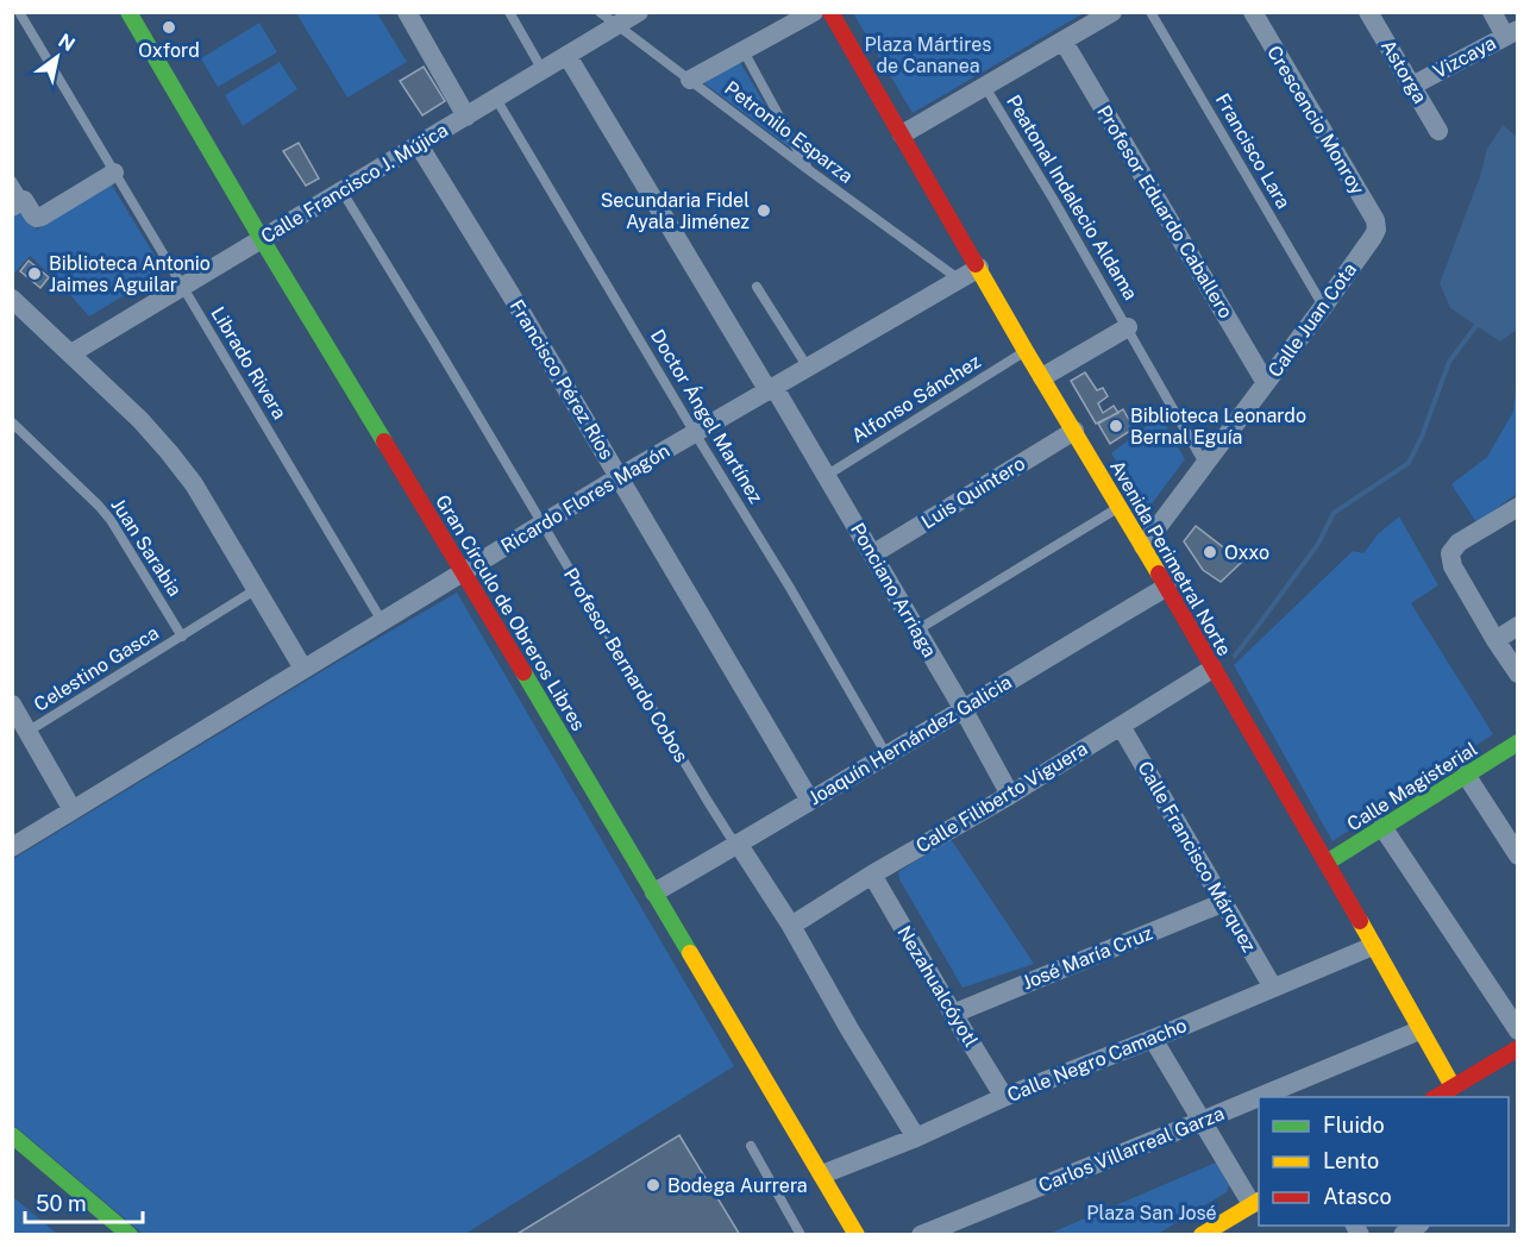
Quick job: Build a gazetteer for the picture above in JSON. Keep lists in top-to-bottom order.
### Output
{
  "streets": {
    "street": [
      "Vizcaya",
      "Astorga",
      "Crescencio Monroy",
      "Calle Francisco J. Mújica",
      "Profesor Eduardo Caballero",
      "Calle Juan Cota",
      "Francisco Pérez Ríos",
      "Luis Quintero",
      "Ricardo Flores Magón",
      "Avenida Perimetral Norte",
      "Ponciano Arriaga",
      "Gran Círculo de Obreros Libres",
      "Profesor Bernardo Cobos",
      "Joaquín Hernández Galicia",
      "Calle Magisterial",
      "Calle Filiberto Viguera",
      "Calle Francisco Márquez",
      "José María Cruz",
      "Nezahualcóyotl",
      "Calle Negro Camacho",
      "Carlos Villarreal Garza"
    ],
    "lane": [
      "Petronilo Esparza",
      "Francisco Lara",
      "Peatonal Indalecio Aldama",
      "Librado Rivera",
      "Alfonso Sánchez",
      "Doctor Ángel Martínez",
      "Juan Sarabia",
      "Celestino Gasca"
    ]
  },
  "crossings": [
    ["Vizcaya", "Astorga"],
    ["Crescencio Monroy", "Calle Juan Cota"],
    ["Petronilo Esparza", "Calle Francisco J. Mújica"],
    ["Petronilo Esparza", "Ricardo Flores Magón"],
    ["Francisco Lara", "Calle Juan Cota"],
    ["Calle Francisco J. Mújica", "Librado Rivera"],
    ["Calle Francisco J. Mújica", "Francisco Pérez Ríos"],
    ["Calle Francisco J. Mújica", "Doctor Ángel Martínez"],
    ["Calle Francisco J. Mújica", "Ponciano Arriaga"],
    ["Calle Francisco J. Mújica", "Gran Círculo de Obreros Libres"],
    ["Calle Francisco J. Mújica", "Profesor Bernardo Cobos"],
    ["Peatonal Indalecio Aldama", "Calle Juan Cota"],
    ["Profesor Eduardo Caballero", "Calle Juan Cota"],
    ["Calle Juan Cota", "Avenida Perimetral Norte"],
    ["Librado Rivera", "Ricardo Flores Magón"],
    ["Francisco Pérez Ríos", "Ricardo Flores Magón"],
    ["Francisco Pérez Ríos", "Joaquín Hernández Galicia"],
    ["Alfonso Sánchez", "Avenida Perimetral Norte"],
    ["Alfonso Sánchez", "Ponciano Arriaga"],
    ["Doctor Ángel Martínez", "Ricardo Flores Magón"],
    ["Doctor Ángel Martínez", "Joaquín Hernández Galicia"],
    ["Luis Quintero", "Avenida Perimetral Norte"],
    ["Luis Quintero", "Ponciano Arriaga"],
    ["Ricardo Flores Magón", "Avenida Perimetral Norte"],
    ["Ricardo Flores Magón", "Ponciano Arriaga"],
    ["Ricardo Flores Magón", "Gran Círculo de Obreros Libres"],
    ["Ricardo Flores Magón", "Profesor Bernardo Cobos"],
    ["Juan Sarabia", "Celestino Gasca"],
    ["Avenida Perimetral Norte", "Joaquín Hernández Galicia"],
    ["Avenida Perimetral Norte", "Calle Magisterial"],
    ["Avenida Perimetral Norte", "Calle Filiberto Viguera"],
    ["Avenida Perimetral Norte", "Calle Negro Camacho"],
    ["Avenida Perimetral Norte", "Carlos Villarreal Garza"],
    ["Ponciano Arriaga", "Joaquín Hernández Galicia"],
    ["Ponciano Arriaga", "Calle Filiberto Viguera"],
    ["Gran Círculo de Obreros Libres", "Joaquín Hernández Galicia"],
    ["Gran Círculo de Obreros Libres", "Calle Negro Camacho"],
    ["Profesor Bernardo Cobos", "Joaquín Hernández Galicia"],
    ["Profesor Bernardo Cobos", "Calle Filiberto Viguera"],
    ["Profesor Bernardo Cobos", "Calle Negro Camacho"],
    ["Calle Filiberto Viguera", "Calle Francisco Márquez"],
    ["Calle Filiberto Viguera", "Nezahualcóyotl"],
    ["Calle Francisco Márquez", "José María Cruz"],
    ["Calle Francisco Márquez", "Calle Negro Camacho"],
    ["José María Cruz", "Nezahualcóyotl"],
    ["Nezahualcóyotl", "Calle Negro Camacho"]
  ],
  "parks": ["Plaza Mártires de Cananea", "Plaza San José"],
  "places": [
    "Oxford",
    "Secundaria Fidel Ayala Jiménez",
    "Biblioteca Antonio Jaimes Aguilar",
    "Biblioteca Leonardo Bernal Eguía",
    "Oxxo",
    "Bodega Aurrera"
  ],
  "legend": ["Fluido", "Lento", "Atasco"],
  "scale_bar": "50 m",
  "north": "top right"
}
